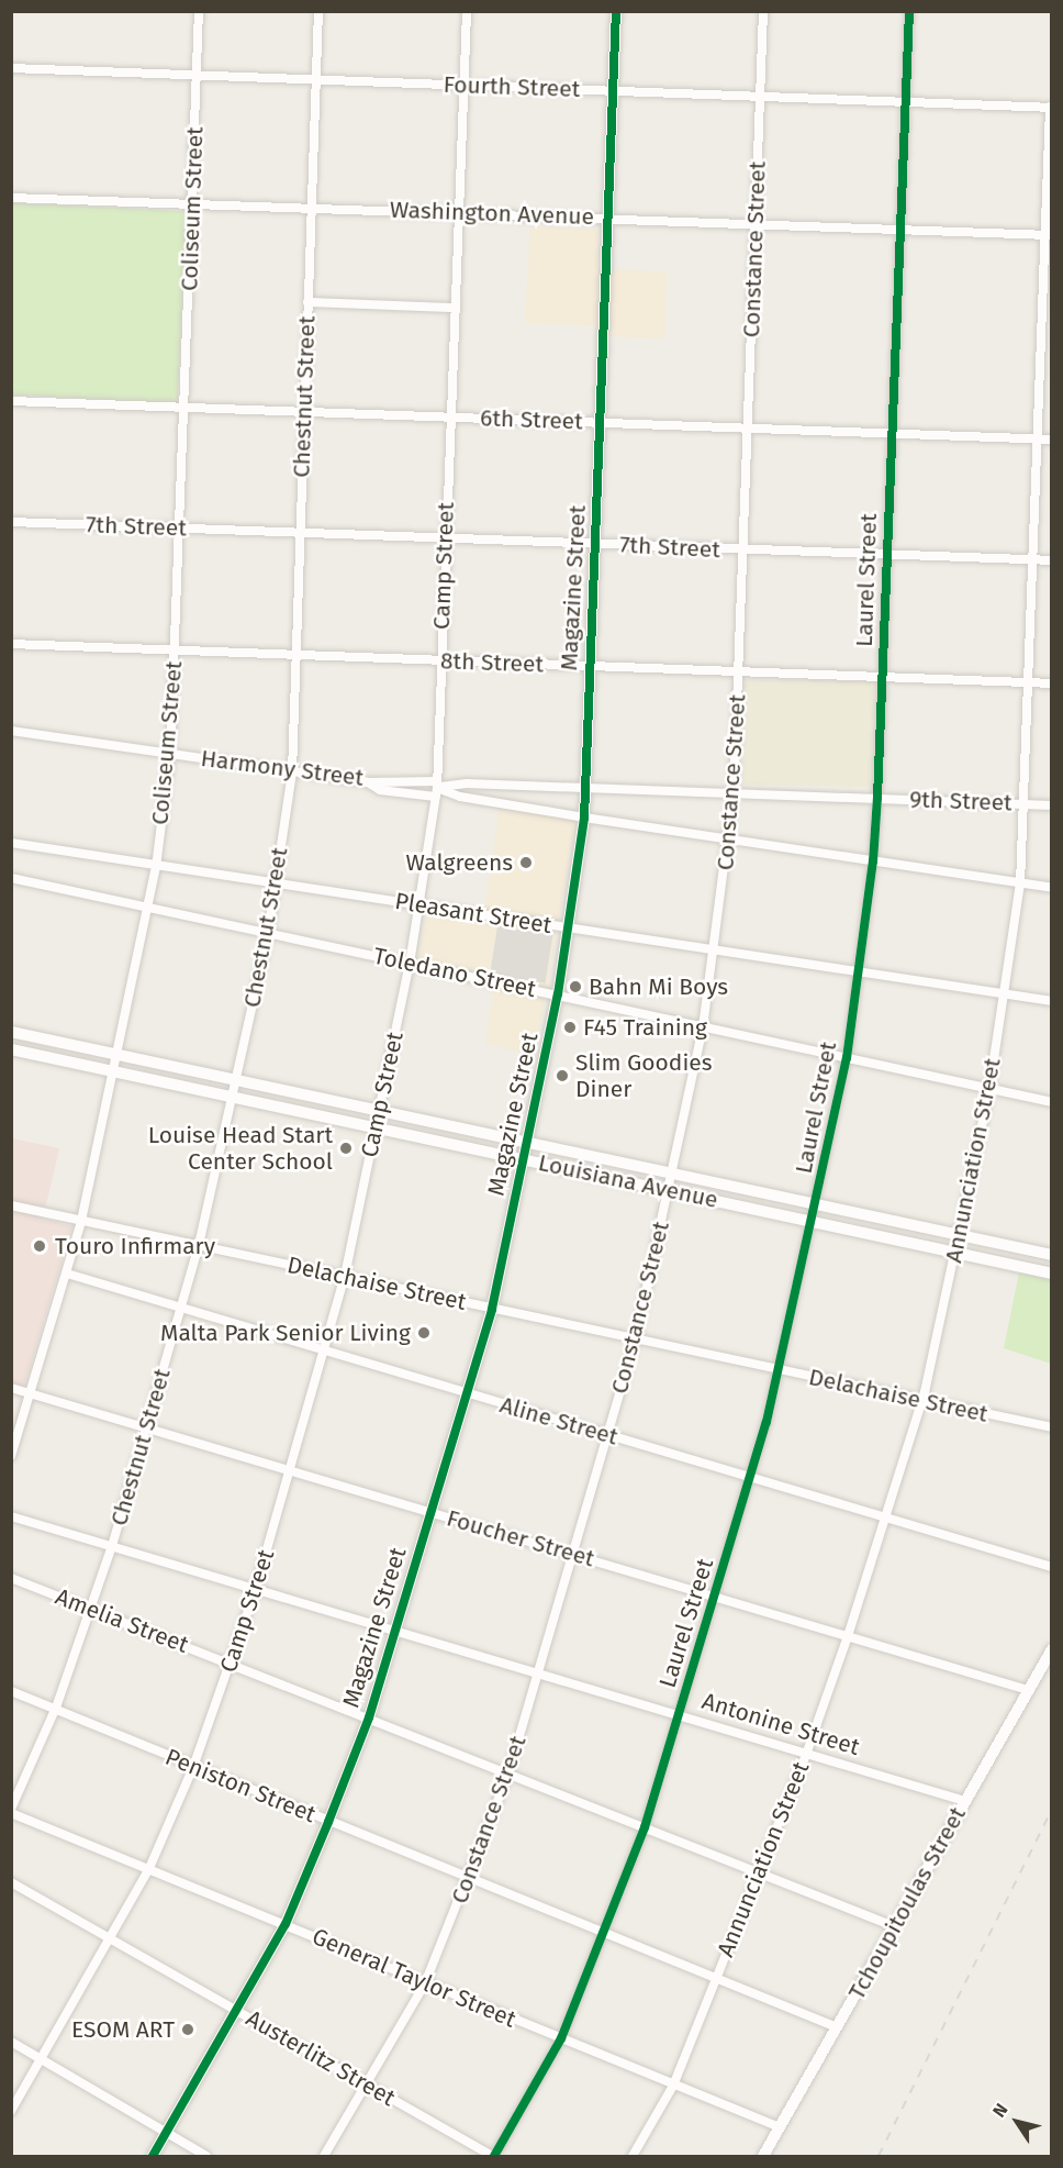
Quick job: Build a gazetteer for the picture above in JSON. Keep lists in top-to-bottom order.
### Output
{
  "streets": {
    "street": [
      "Fourth Street",
      "Coliseum Street",
      "Washington Avenue",
      "Constance Street",
      "Chestnut Street",
      "6th Street",
      "7th Street",
      "Camp Street",
      "Laurel Street",
      "Magazine Street",
      "8th Street",
      "Harmony Street",
      "9th Street",
      "Pleasant Street",
      "Toledano Street",
      "Annunciation Street",
      "Louisiana Avenue",
      "Delachaise Street",
      "Aline Street",
      "Foucher Street",
      "Amelia Street",
      "Antonine Street",
      "Peniston Street",
      "Tchoupitoulas Street",
      "General Taylor Street",
      "Austerlitz Street"
    ]
  },
  "crossings": [
    ["Fourth Street", "Coliseum Street"],
    ["Fourth Street", "Constance Street"],
    ["Fourth Street", "Chestnut Street"],
    ["Fourth Street", "Camp Street"],
    ["Fourth Street", "Laurel Street"],
    ["Fourth Street", "Magazine Street"],
    ["Fourth Street", "Annunciation Street"],
    ["Coliseum Street", "Washington Avenue"],
    ["Coliseum Street", "6th Street"],
    ["Coliseum Street", "7th Street"],
    ["Coliseum Street", "8th Street"],
    ["Coliseum Street", "Harmony Street"],
    ["Coliseum Street", "Pleasant Street"],
    ["Coliseum Street", "Toledano Street"],
    ["Coliseum Street", "Louisiana Avenue"],
    ["Coliseum Street", "Delachaise Street"],
    ["Coliseum Street", "Aline Street"],
    ["Coliseum Street", "Foucher Street"],
    ["Washington Avenue", "Constance Street"],
    ["Washington Avenue", "Chestnut Street"],
    ["Washington Avenue", "Camp Street"],
    ["Washington Avenue", "Laurel Street"],
    ["Washington Avenue", "Magazine Street"],
    ["Washington Avenue", "Annunciation Street"],
    ["Constance Street", "6th Street"],
    ["Constance Street", "7th Street"],
    ["Constance Street", "8th Street"],
    ["Constance Street", "Harmony Street"],
    ["Constance Street", "9th Street"],
    ["Constance Street", "Pleasant Street"],
    ["Constance Street", "Toledano Street"],
    ["Constance Street", "Louisiana Avenue"],
    ["Constance Street", "Delachaise Street"],
    ["Constance Street", "Aline Street"],
    ["Constance Street", "Foucher Street"],
    ["Constance Street", "Amelia Street"],
    ["Constance Street", "Antonine Street"],
    ["Constance Street", "Peniston Street"],
    ["Constance Street", "General Taylor Street"],
    ["Constance Street", "Austerlitz Street"],
    ["Chestnut Street", "6th Street"],
    ["Chestnut Street", "7th Street"],
    ["Chestnut Street", "8th Street"],
    ["Chestnut Street", "Harmony Street"],
    ["Chestnut Street", "Pleasant Street"],
    ["Chestnut Street", "Toledano Street"],
    ["Chestnut Street", "Louisiana Avenue"],
    ["Chestnut Street", "Delachaise Street"],
    ["Chestnut Street", "Aline Street"],
    ["Chestnut Street", "Foucher Street"],
    ["Chestnut Street", "Amelia Street"],
    ["Chestnut Street", "Antonine Street"],
    ["Chestnut Street", "Peniston Street"],
    ["Chestnut Street", "General Taylor Street"],
    ["6th Street", "Camp Street"],
    ["6th Street", "Laurel Street"],
    ["6th Street", "Magazine Street"],
    ["6th Street", "Annunciation Street"],
    ["7th Street", "Camp Street"],
    ["7th Street", "Laurel Street"],
    ["7th Street", "Magazine Street"],
    ["7th Street", "Annunciation Street"],
    ["Camp Street", "8th Street"],
    ["Camp Street", "Harmony Street"],
    ["Camp Street", "9th Street"],
    ["Camp Street", "Pleasant Street"],
    ["Camp Street", "Toledano Street"],
    ["Camp Street", "Louisiana Avenue"],
    ["Camp Street", "Delachaise Street"],
    ["Camp Street", "Aline Street"],
    ["Camp Street", "Foucher Street"],
    ["Camp Street", "Amelia Street"],
    ["Camp Street", "Antonine Street"],
    ["Camp Street", "Peniston Street"],
    ["Camp Street", "General Taylor Street"],
    ["Camp Street", "Austerlitz Street"],
    ["Laurel Street", "8th Street"],
    ["Laurel Street", "Harmony Street"],
    ["Laurel Street", "9th Street"],
    ["Laurel Street", "Pleasant Street"],
    ["Laurel Street", "Toledano Street"],
    ["Laurel Street", "Louisiana Avenue"],
    ["Laurel Street", "Delachaise Street"],
    ["Laurel Street", "Aline Street"],
    ["Laurel Street", "Foucher Street"],
    ["Laurel Street", "Amelia Street"],
    ["Laurel Street", "Antonine Street"],
    ["Laurel Street", "Peniston Street"],
    ["Laurel Street", "General Taylor Street"],
    ["Laurel Street", "Austerlitz Street"],
    ["Magazine Street", "8th Street"],
    ["Magazine Street", "Harmony Street"],
    ["Magazine Street", "9th Street"],
    ["Magazine Street", "Pleasant Street"],
    ["Magazine Street", "Toledano Street"],
    ["Magazine Street", "Louisiana Avenue"],
    ["Magazine Street", "Delachaise Street"],
    ["Magazine Street", "Aline Street"],
    ["Magazine Street", "Foucher Street"],
    ["Magazine Street", "Amelia Street"],
    ["Magazine Street", "Antonine Street"],
    ["Magazine Street", "Peniston Street"],
    ["Magazine Street", "General Taylor Street"],
    ["Magazine Street", "Austerlitz Street"],
    ["8th Street", "Annunciation Street"],
    ["Harmony Street", "9th Street"],
    ["Harmony Street", "Annunciation Street"],
    ["9th Street", "Annunciation Street"],
    ["Pleasant Street", "Annunciation Street"],
    ["Toledano Street", "Annunciation Street"],
    ["Annunciation Street", "Louisiana Avenue"],
    ["Annunciation Street", "Delachaise Street"],
    ["Annunciation Street", "Aline Street"],
    ["Annunciation Street", "Foucher Street"],
    ["Annunciation Street", "Amelia Street"],
    ["Annunciation Street", "Antonine Street"],
    ["Annunciation Street", "Peniston Street"],
    ["Annunciation Street", "General Taylor Street"],
    ["Foucher Street", "Tchoupitoulas Street"],
    ["Amelia Street", "Tchoupitoulas Street"],
    ["Antonine Street", "Tchoupitoulas Street"],
    ["Peniston Street", "Tchoupitoulas Street"],
    ["Tchoupitoulas Street", "General Taylor Street"]
  ],
  "places": [
    "Walgreens",
    "Bahn Mi Boys",
    "F45 Training",
    "Slim Goodies Diner",
    "Louise Head Start Center School",
    "Touro Infirmary",
    "Malta Park Senior Living",
    "ESOM ART"
  ],
  "north": "top left"
}
